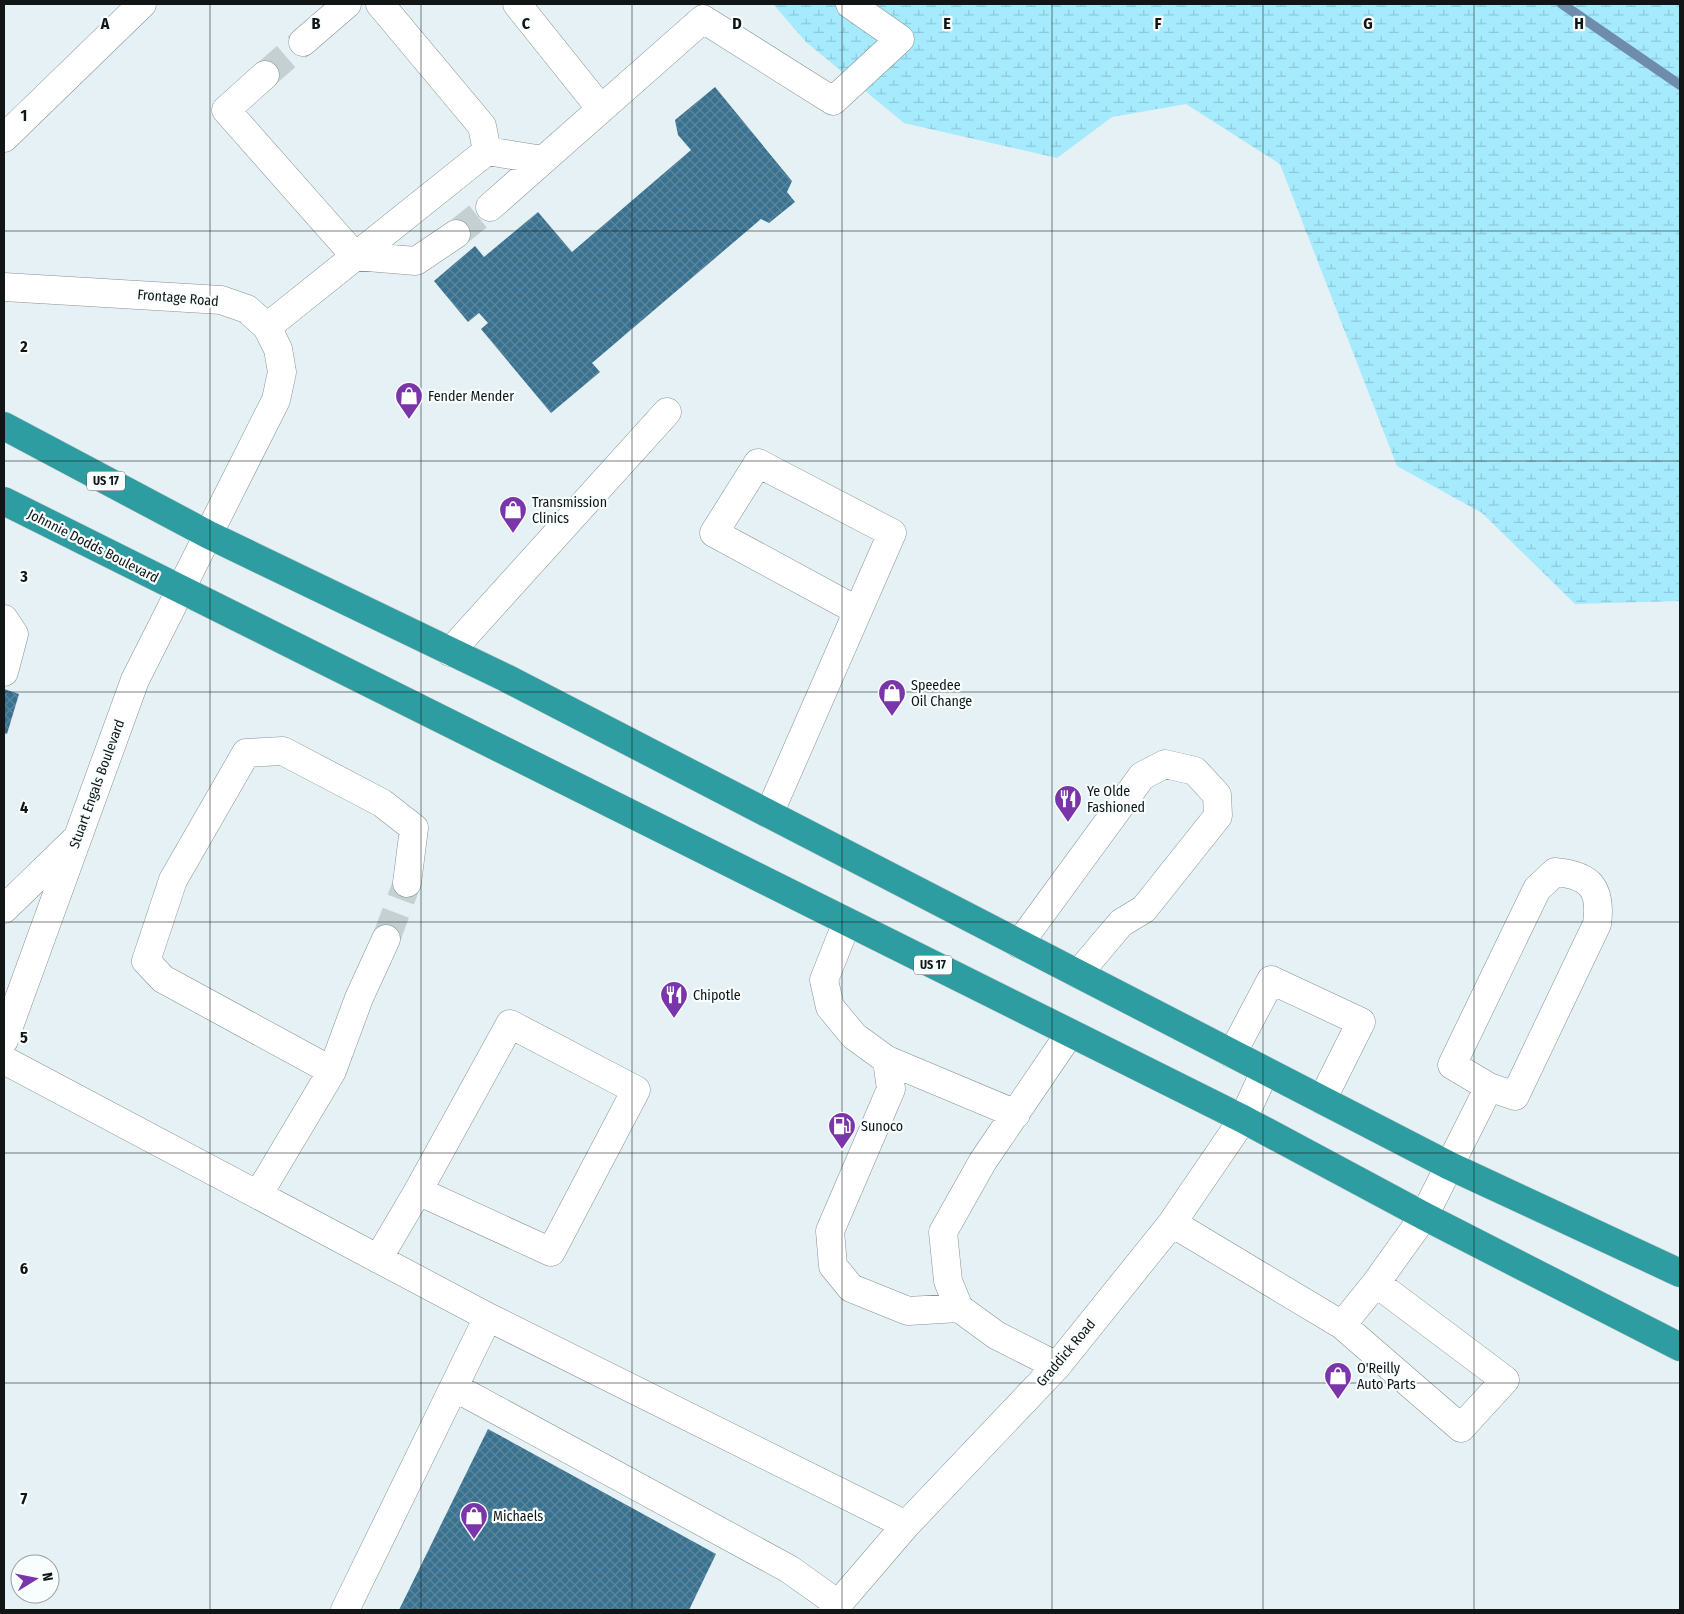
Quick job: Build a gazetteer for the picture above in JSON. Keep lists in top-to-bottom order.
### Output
{
  "streets": {
    "highway": ["US 17", "Johnnie Dodds Boulevard"],
    "street": ["Frontage Road", "Stuart Engals Boulevard", "Graddick Road"]
  },
  "crossings": [
    ["Frontage Road", "US 17"],
    ["Frontage Road", "Stuart Engals Boulevard"],
    ["US 17", "Johnnie Dodds Boulevard"],
    ["US 17", "Stuart Engals Boulevard"],
    ["US 17", "Graddick Road"],
    ["Johnnie Dodds Boulevard", "Stuart Engals Boulevard"]
  ],
  "places": {
    "shop": [
      "Fender Mender",
      "Transmission Clinics",
      "Speedee Oil Change",
      "O'Reilly Auto Parts",
      "Michaels"
    ],
    "restaurant": ["Ye Olde Fashioned", "Chipotle"],
    "fuel station": ["Sunoco"]
  },
  "north": "right",
  "grid": {
    "columns": [
      "A",
      "B",
      "C",
      "D",
      "E",
      "F",
      "G",
      "H"
    ],
    "rows": [
      "1",
      "2",
      "3",
      "4",
      "5",
      "6",
      "7"
    ]
  }
}
